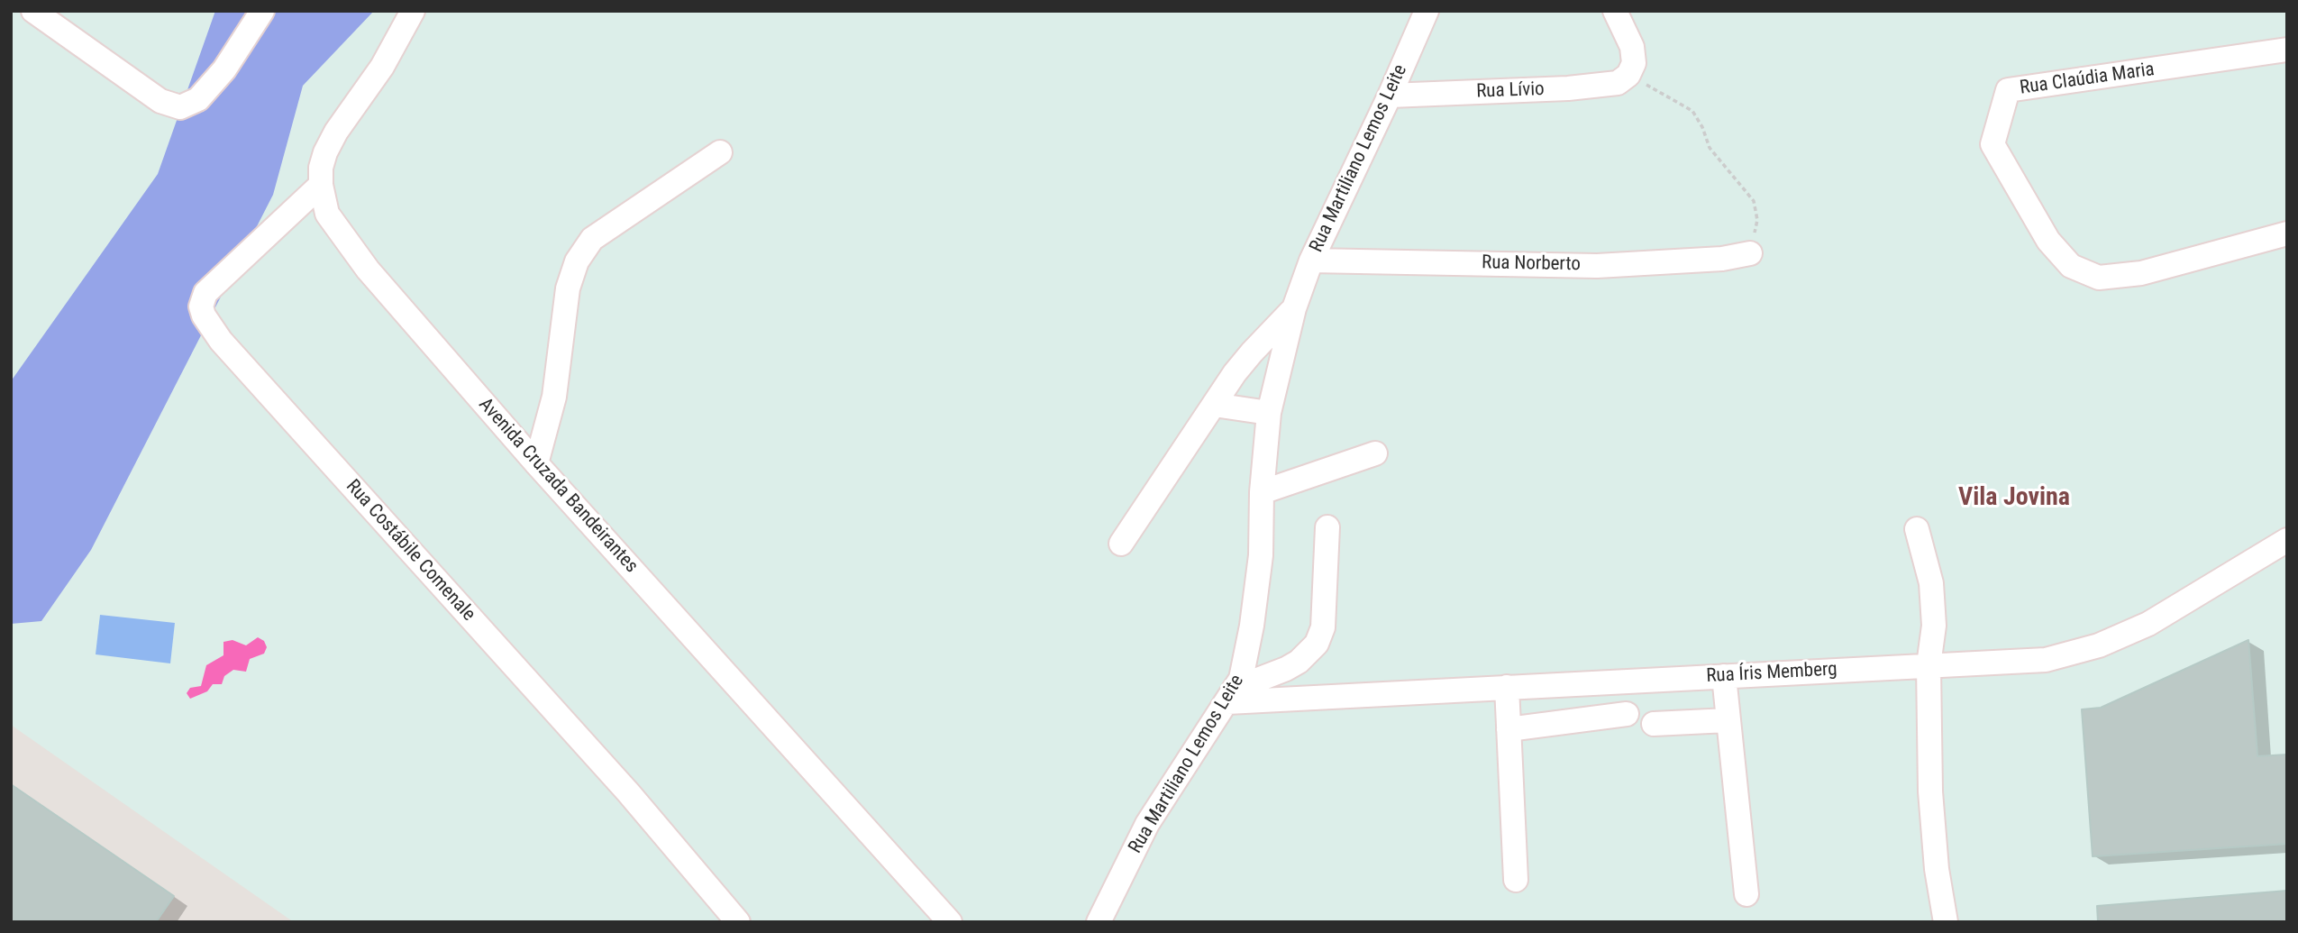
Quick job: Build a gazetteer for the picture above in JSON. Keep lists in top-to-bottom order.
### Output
{
  "streets": {
    "street": [
      "Rua Claúdia Maria",
      "Rua Lívio",
      "Rua Martiliano Lemos Leite",
      "Rua Norberto",
      "Avenida Cruzada Bandeirantes",
      "Rua Costábile Comenale",
      "Rua Íris Memberg"
    ]
  },
  "crossings": [
    ["Rua Lívio", "Rua Martiliano Lemos Leite"],
    ["Rua Martiliano Lemos Leite", "Rua Norberto"],
    ["Rua Martiliano Lemos Leite", "Rua Íris Memberg"],
    ["Avenida Cruzada Bandeirantes", "Rua Costábile Comenale"]
  ],
  "districts": ["Vila Jovina"]
}
